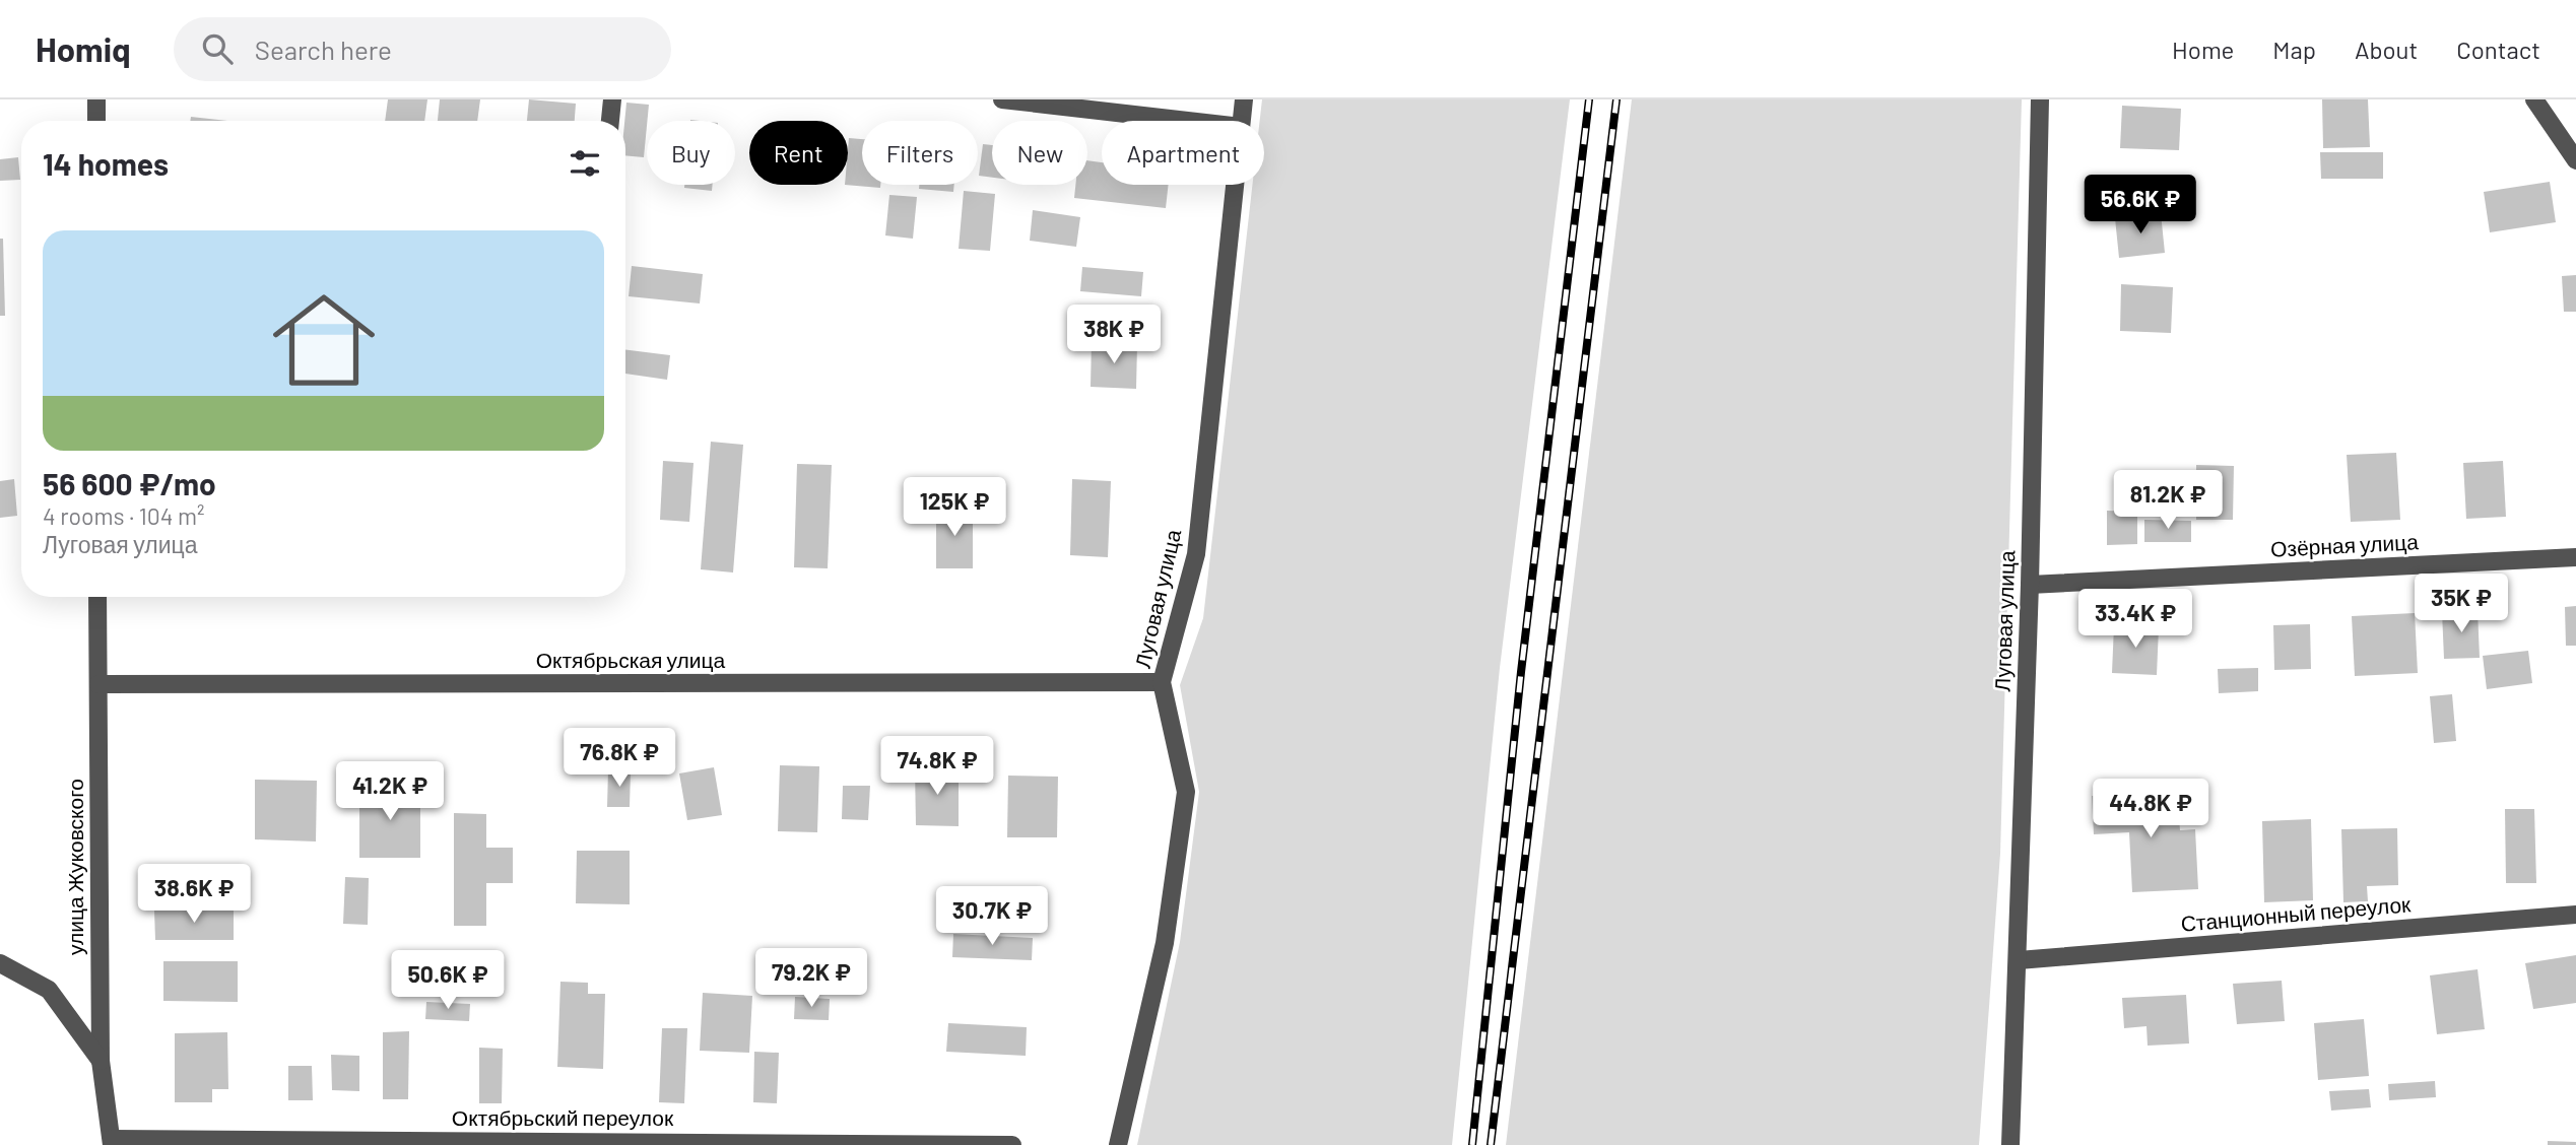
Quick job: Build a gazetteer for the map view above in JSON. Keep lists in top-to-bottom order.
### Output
{
  "streets": {
    "street": [
      "Озёрная улица",
      "Луговая улица",
      "Октябрьская улица",
      "улица Жуковского",
      "Станционный переулок",
      "Октябрьский переулок"
    ]
  },
  "crossings": [
    ["Озёрная улица", "Луговая улица"],
    ["Луговая улица", "Октябрьская улица"],
    ["Луговая улица", "Станционный переулок"],
    ["Октябрьская улица", "улица Жуковского"],
    ["улица Жуковского", "Октябрьский переулок"]
  ],
  "page": {
    "header": "Homiq",
    "search": "Search here",
    "nav": [
      "Home",
      "Map",
      "About",
      "Contact"
    ],
    "chip": [
      "Buy",
      "Rent",
      "Filters",
      "New",
      "Apartment"
    ],
    "heading": "14 homes",
    "price": [
      "56.6K ₽",
      "38K ₽",
      "81.2K ₽",
      "125K ₽",
      "35K ₽",
      "33.4K ₽",
      "76.8K ₽",
      "74.8K ₽",
      "41.2K ₽",
      "44.8K ₽",
      "38.6K ₽",
      "30.7K ₽",
      "79.2K ₽",
      "50.6K ₽"
    ],
    "list": [
      {
        "name": "56 600 ₽/mo",
        "note": "4 rooms · 104 m² · Луговая улица"
      }
    ]
  }
}
